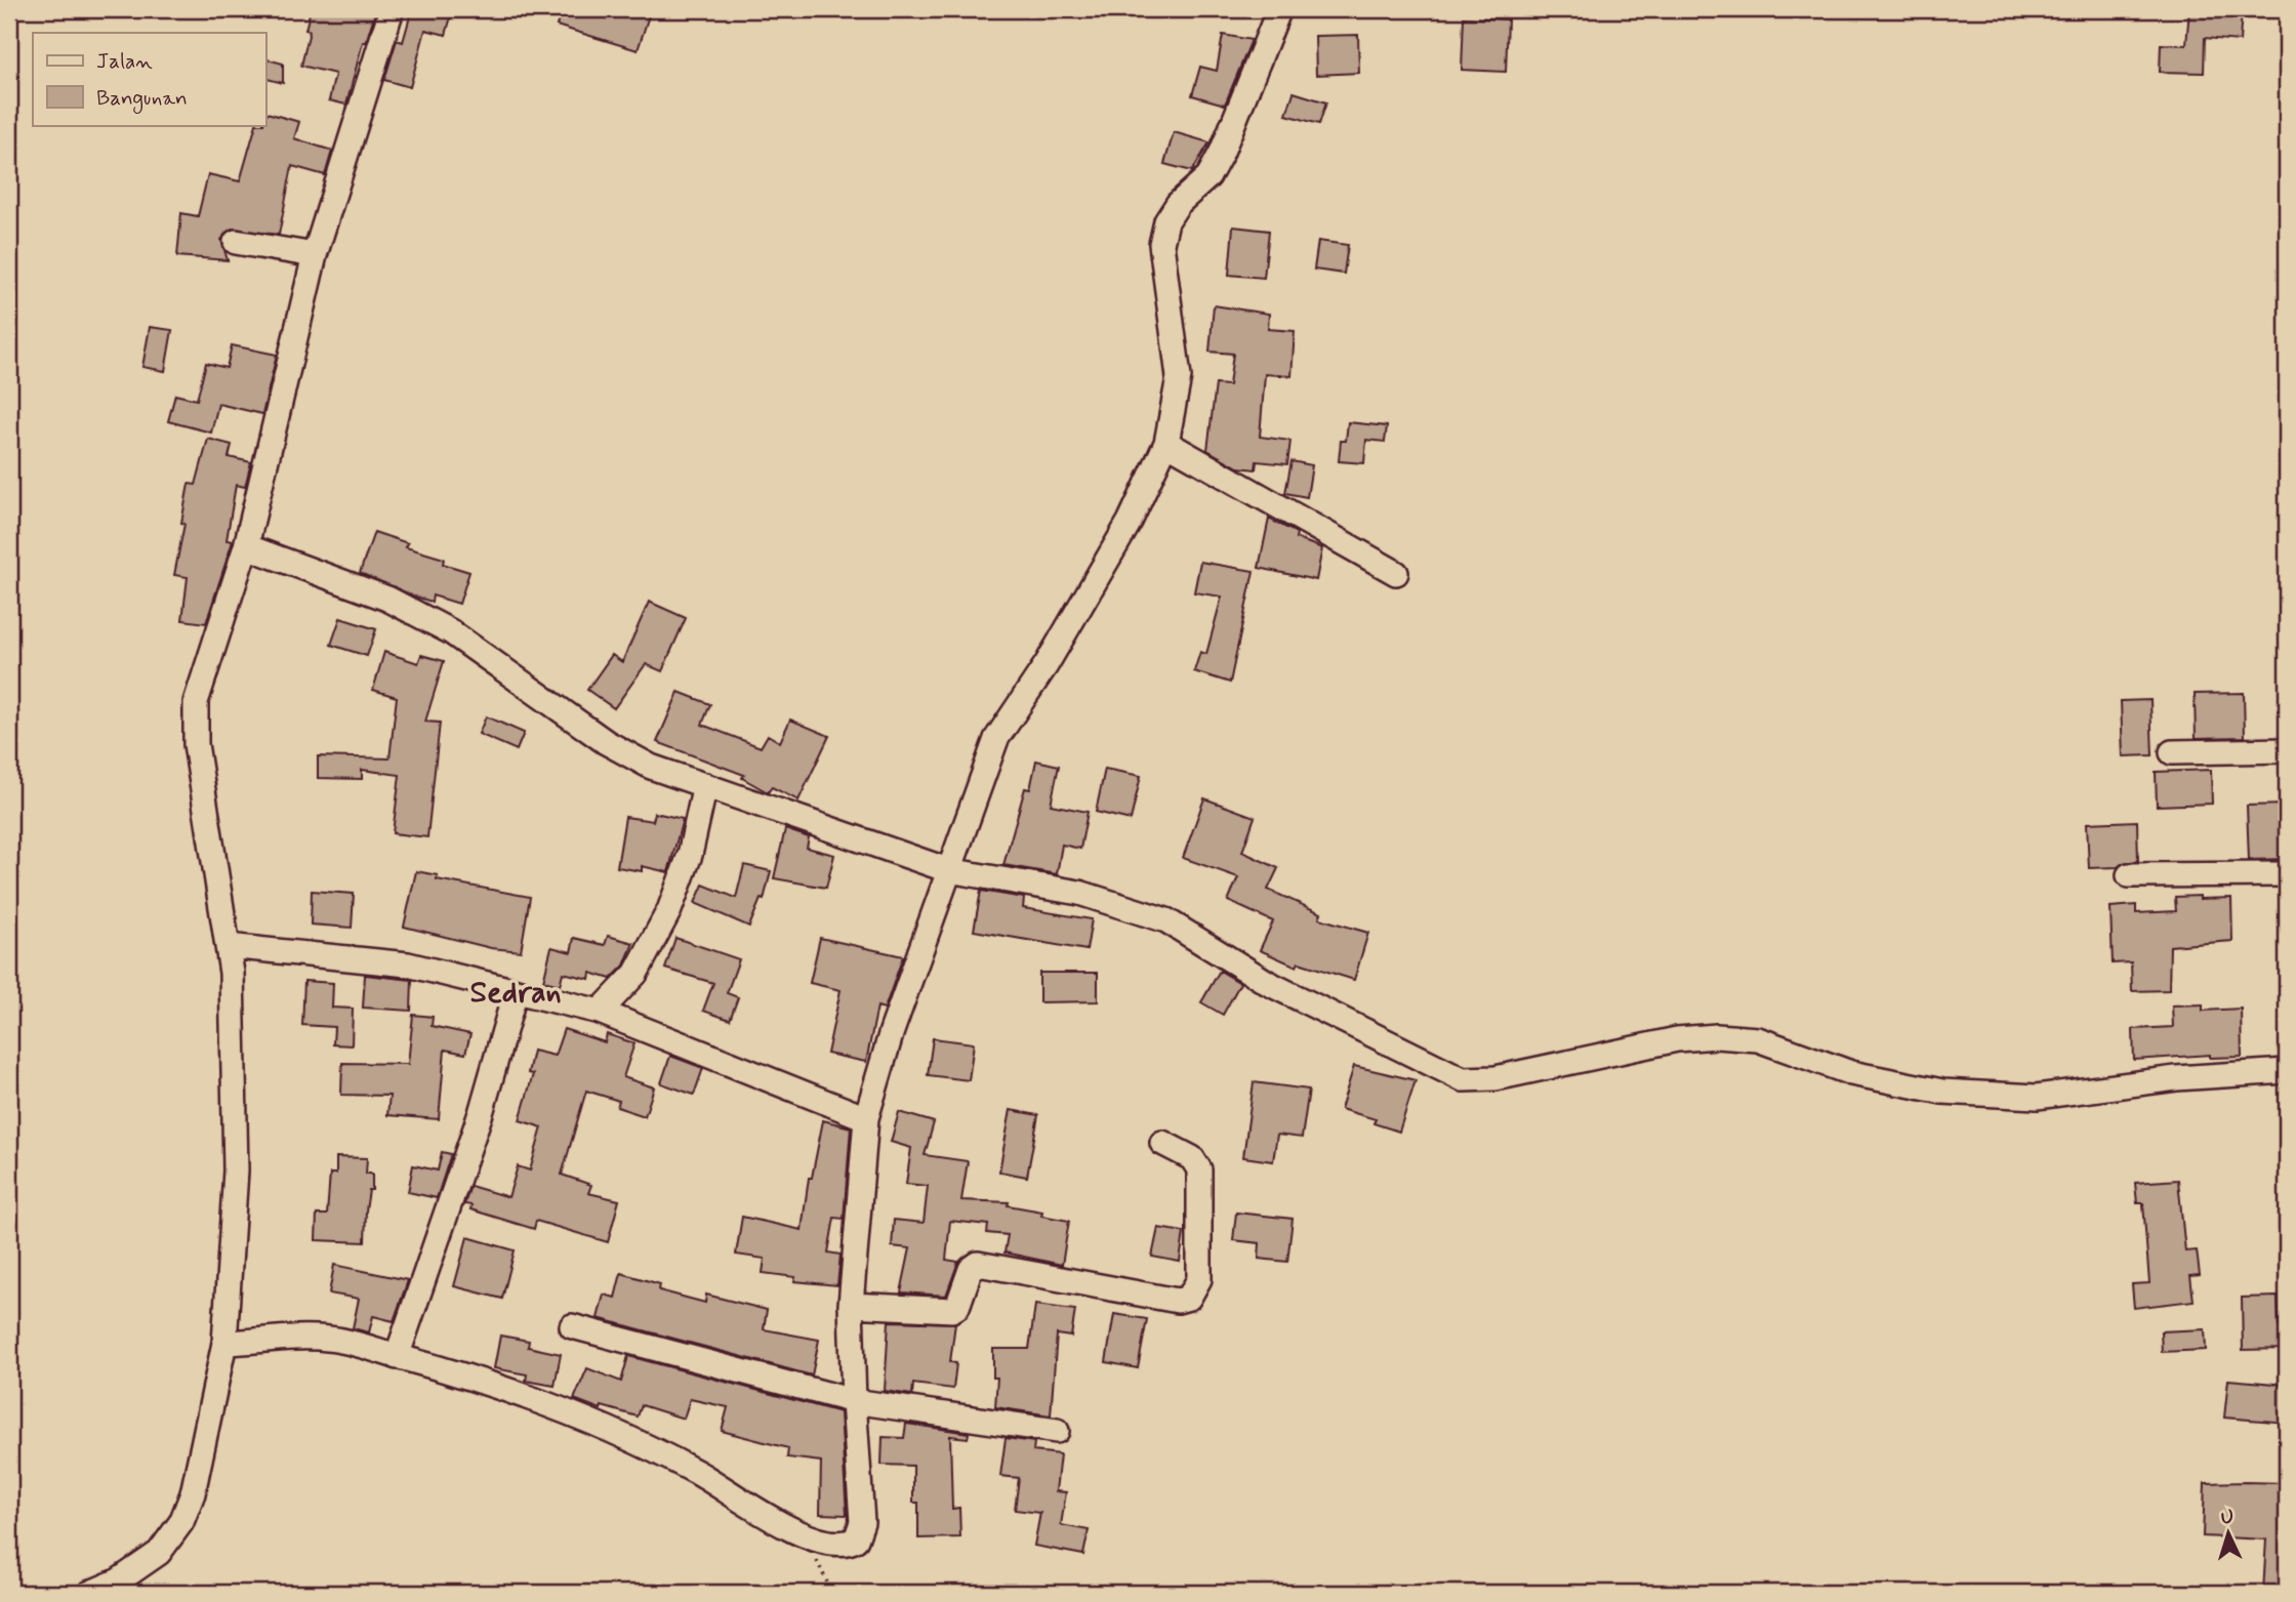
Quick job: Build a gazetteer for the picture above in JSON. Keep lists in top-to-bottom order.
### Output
{
  "districts": ["Sedran"],
  "legend": ["Jalan", "Bangunan"],
  "north": "top"
}
